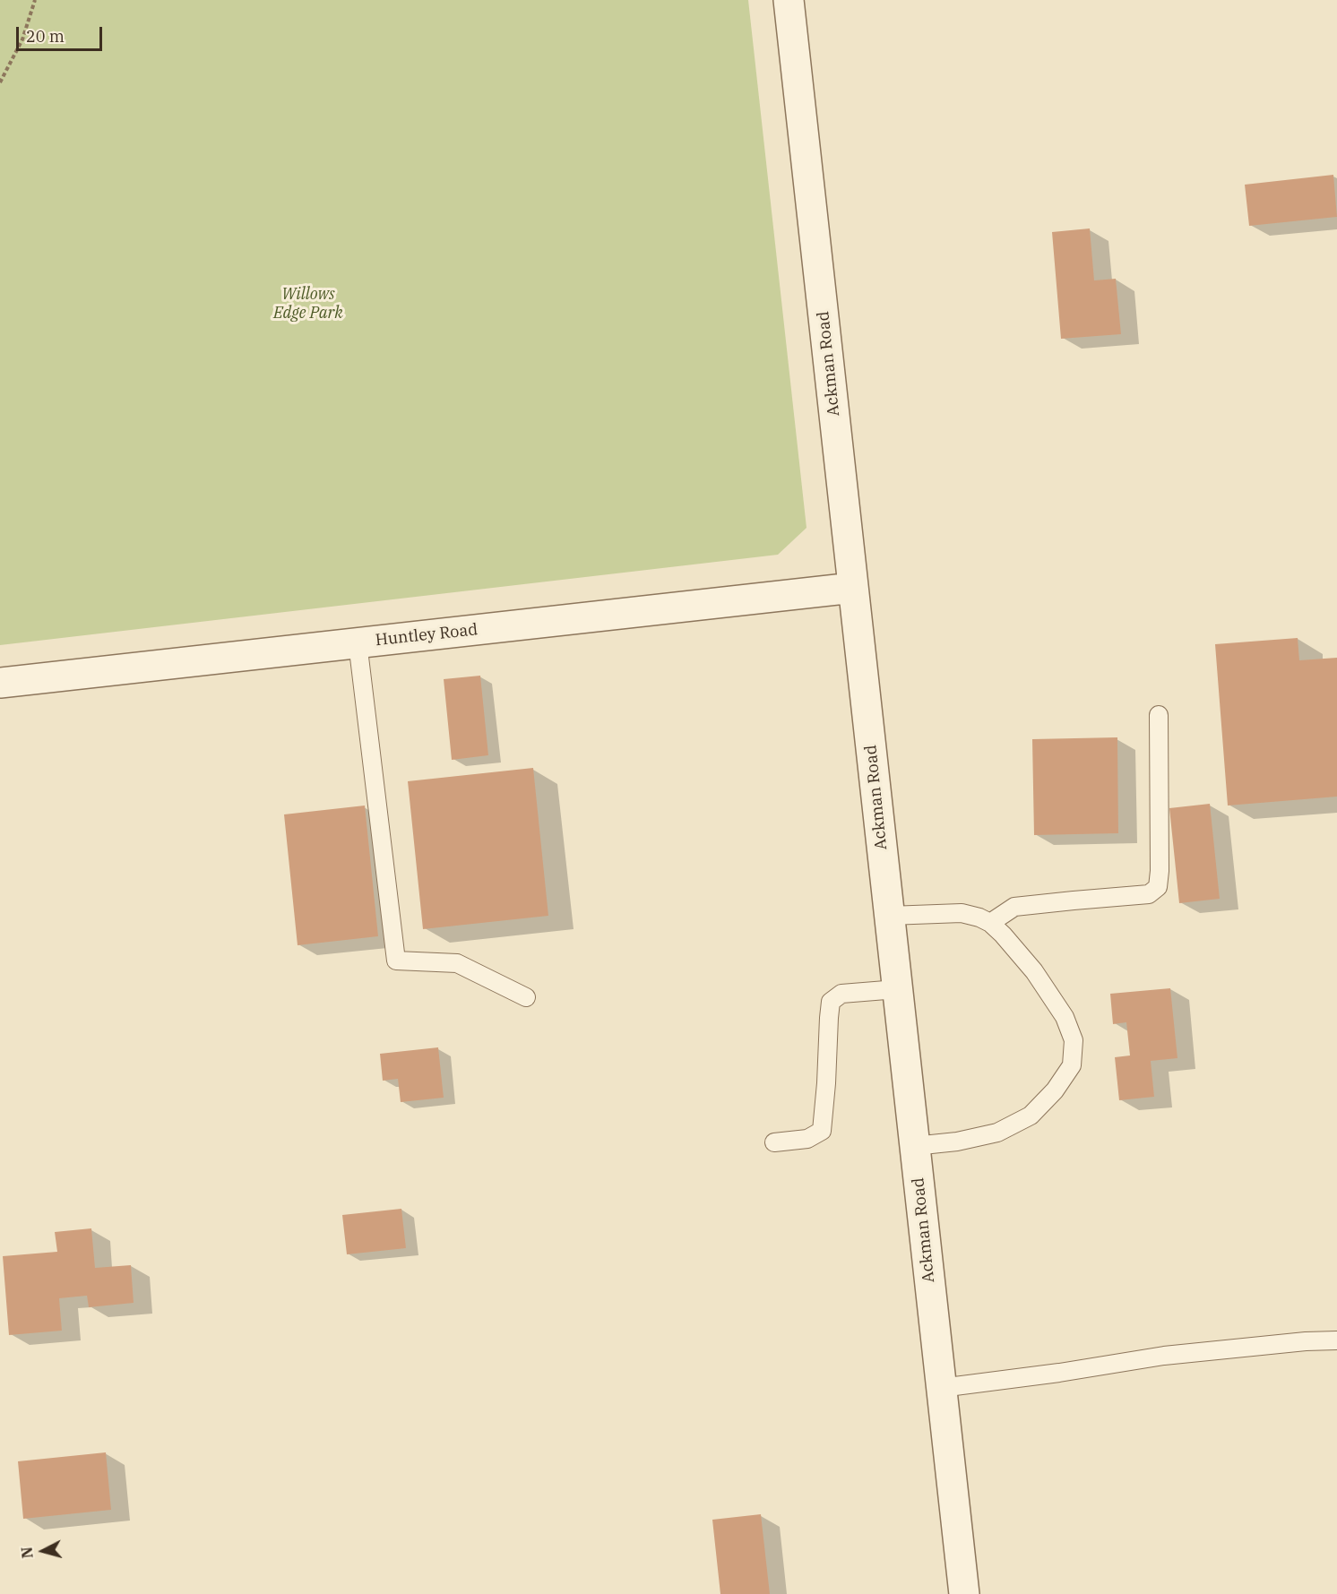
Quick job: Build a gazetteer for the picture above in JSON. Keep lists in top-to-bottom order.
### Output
{
  "streets": {
    "street": ["Ackman Road", "Huntley Road"]
  },
  "crossings": [
    ["Ackman Road", "Huntley Road"]
  ],
  "parks": ["Willows Edge Park"],
  "scale_bar": "20 m",
  "north": "left"
}
